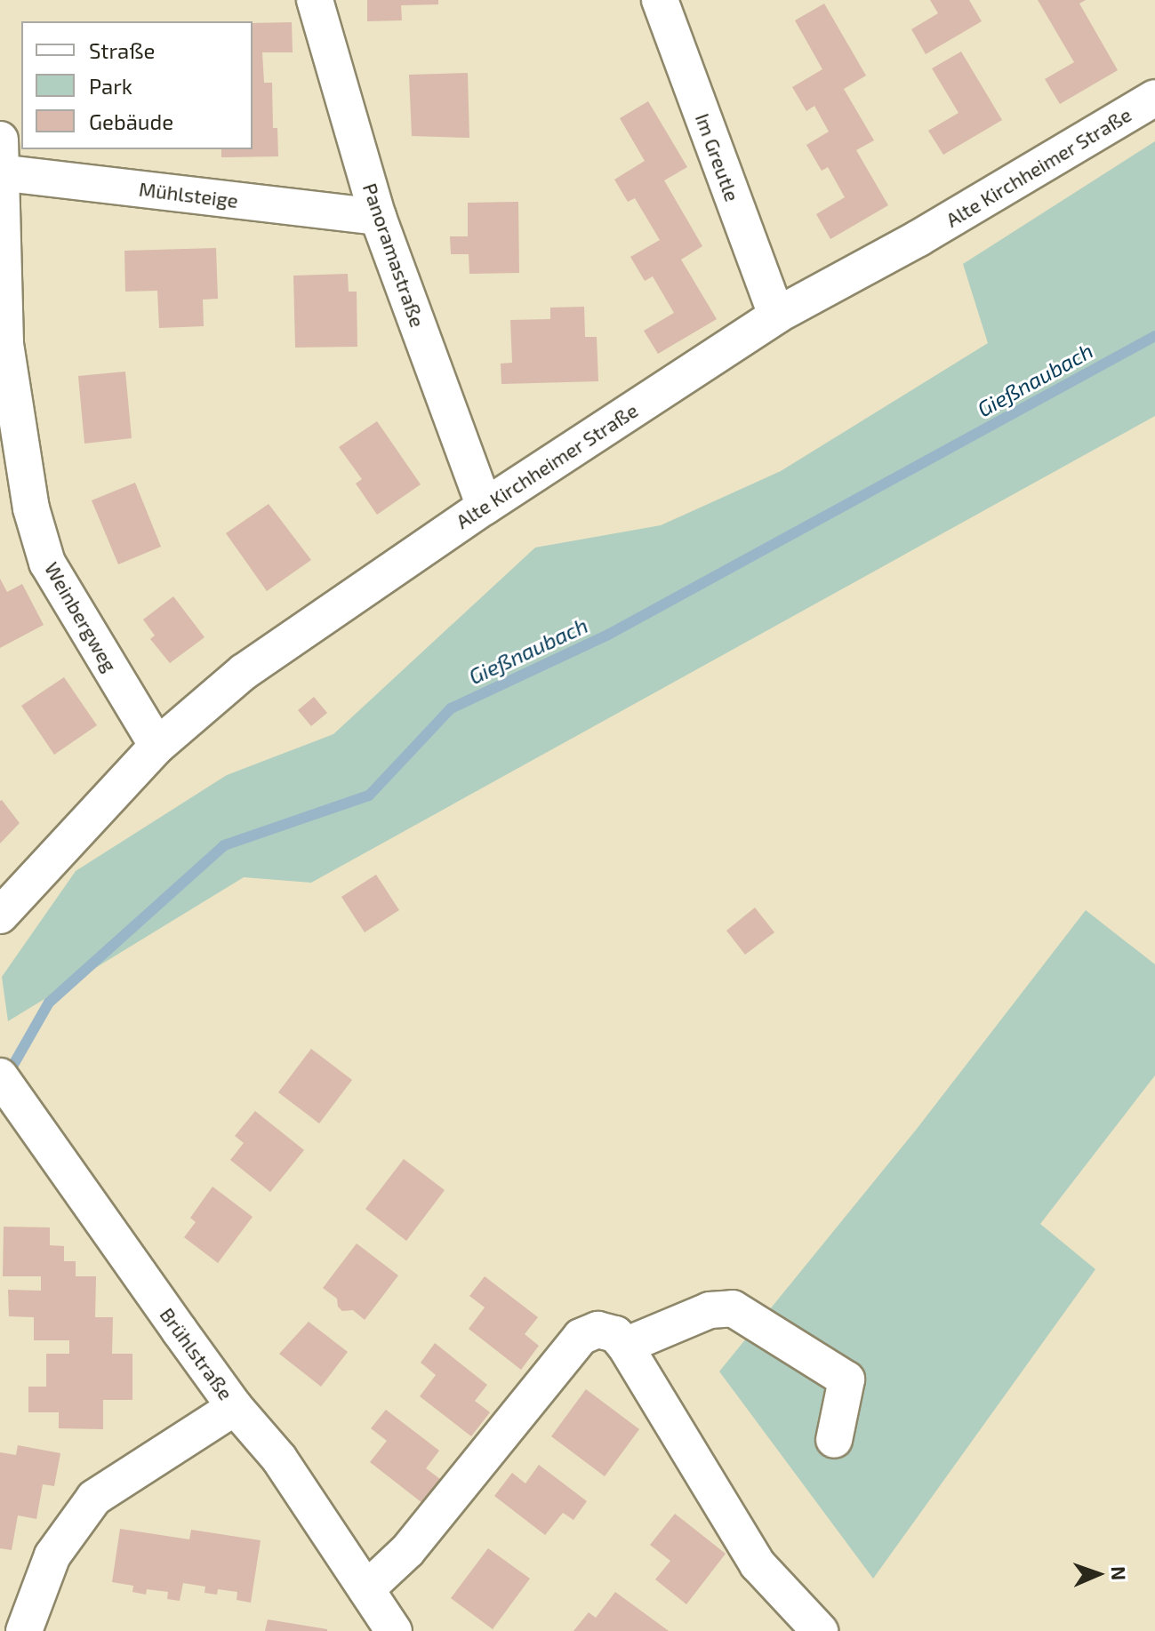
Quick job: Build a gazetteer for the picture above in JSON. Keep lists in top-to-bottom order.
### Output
{
  "streets": {
    "street": [
      "Im Greutle",
      "Alte Kirchheimer Straße",
      "Mühlsteige",
      "Panoramastraße",
      "Weinbergweg",
      "Brühlstraße"
    ]
  },
  "crossings": [
    ["Im Greutle", "Alte Kirchheimer Straße"],
    ["Alte Kirchheimer Straße", "Panoramastraße"],
    ["Alte Kirchheimer Straße", "Weinbergweg"],
    ["Mühlsteige", "Panoramastraße"],
    ["Mühlsteige", "Weinbergweg"]
  ],
  "water": ["Gießnaubach"],
  "legend": ["Straße", "Park", "Gebäude"],
  "north": "right"
}
